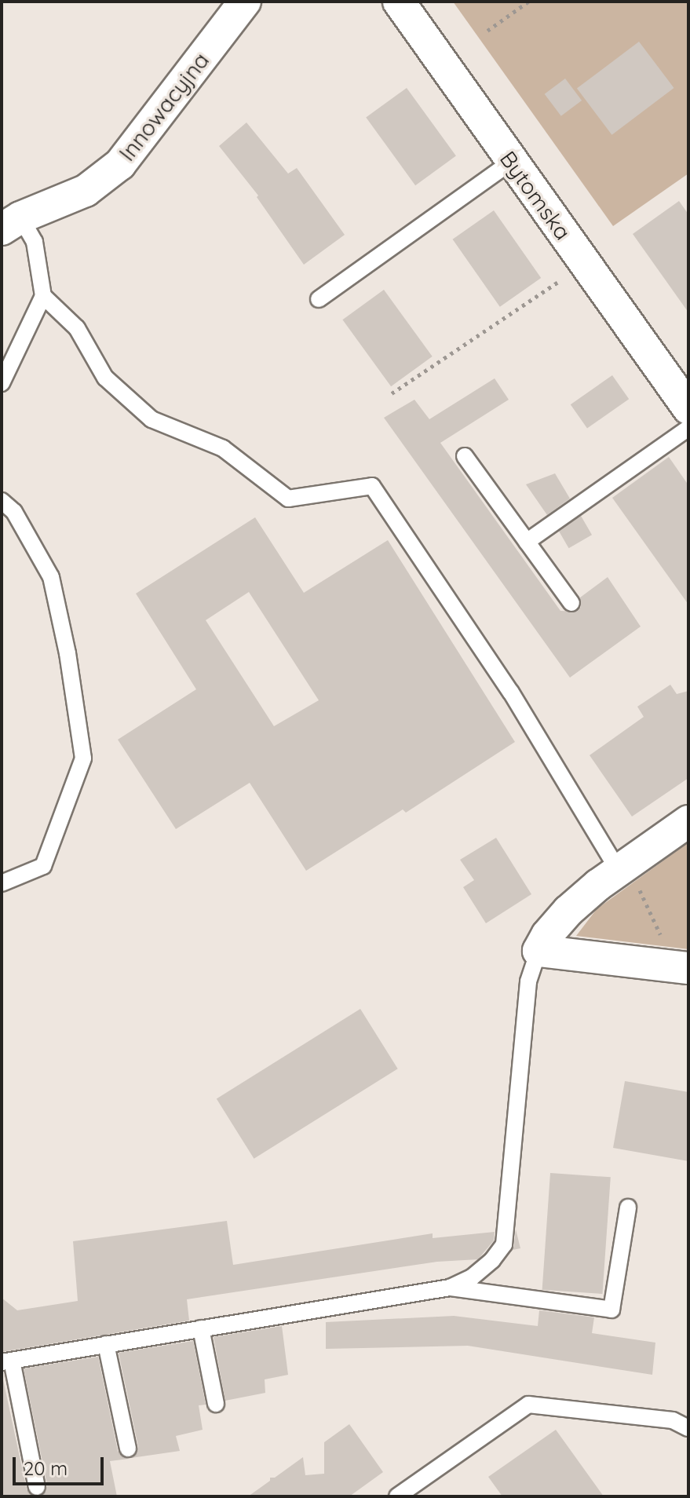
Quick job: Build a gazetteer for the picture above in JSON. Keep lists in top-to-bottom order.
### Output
{
  "streets": {
    "street": ["Innowacyjna", "Bytomska"]
  },
  "scale_bar": "20 m"
}
